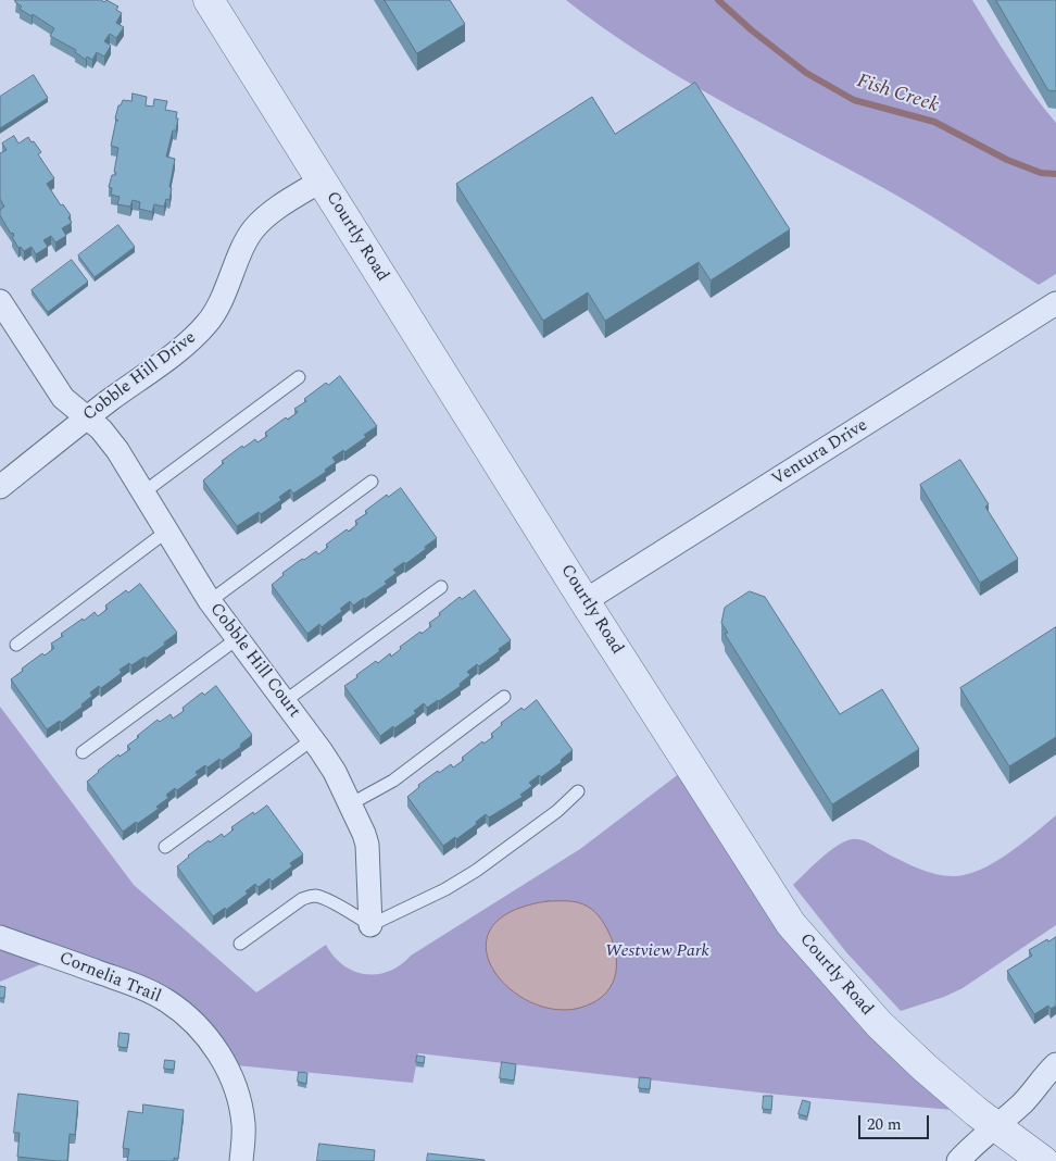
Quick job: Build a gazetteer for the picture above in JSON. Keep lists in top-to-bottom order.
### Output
{
  "streets": {
    "street": [
      "Courtly Road",
      "Cobble Hill Drive",
      "Ventura Drive",
      "Cobble Hill Court",
      "Cornelia Trail"
    ]
  },
  "crossings": [
    ["Courtly Road", "Cobble Hill Drive"],
    ["Courtly Road", "Ventura Drive"],
    ["Cobble Hill Drive", "Cobble Hill Court"]
  ],
  "water": ["Fish Creek"],
  "parks": ["Westview Park"],
  "scale_bar": "20 m"
}
